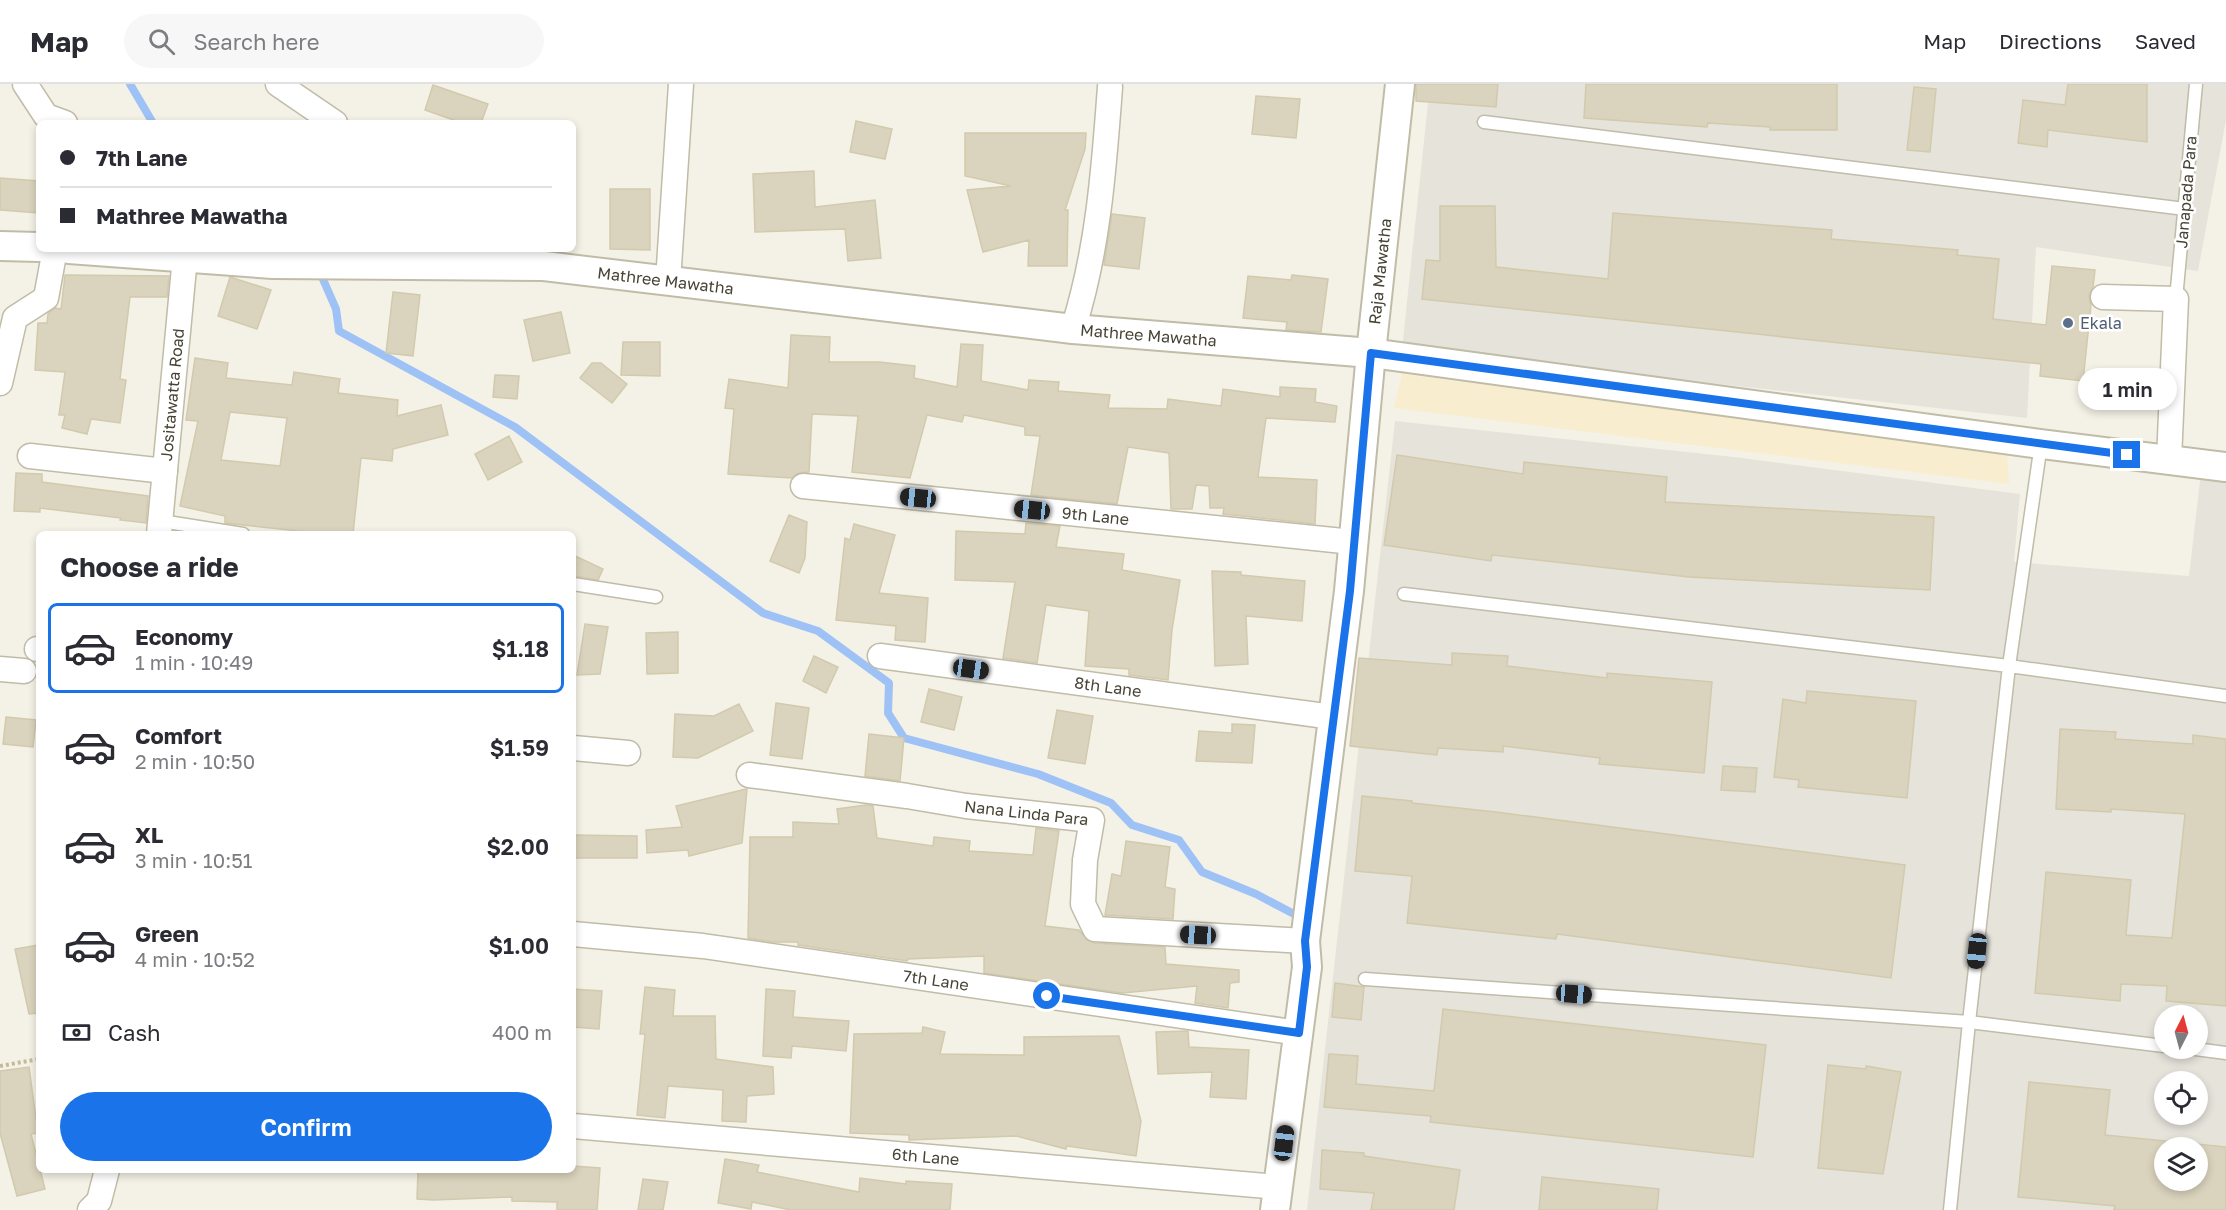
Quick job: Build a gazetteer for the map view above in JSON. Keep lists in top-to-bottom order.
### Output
{
  "streets": {
    "street": [
      "Raja Mawatha",
      "Mathree Mawatha",
      "Jositawatta Road",
      "9th Lane",
      "8th Lane",
      "Nana Linda Para",
      "7th Lane",
      "6th Lane"
    ],
    "lane": ["Janapada Para"]
  },
  "crossings": [
    ["Raja Mawatha", "Mathree Mawatha"],
    ["Raja Mawatha", "9th Lane"],
    ["Raja Mawatha", "8th Lane"],
    ["Raja Mawatha", "Nana Linda Para"],
    ["Raja Mawatha", "7th Lane"],
    ["Raja Mawatha", "6th Lane"],
    ["Mathree Mawatha", "Jositawatta Road"]
  ],
  "places": ["Ekala"],
  "north": "top",
  "page": {
    "header": "Map",
    "search": "Search here",
    "nav": ["Map", "Directions", "Saved"],
    "banner": ["7th Lane", "Mathree Mawatha"],
    "bubble": "1 min",
    "heading": "Choose a ride",
    "list": [
      {
        "name": "Economy",
        "note": "1 min · 10:49",
        "value": "$1.18"
      },
      {
        "name": "Comfort",
        "note": "2 min · 10:50",
        "value": "$1.59"
      },
      {
        "name": "XL",
        "note": "3 min · 10:51",
        "value": "$2.00"
      },
      {
        "name": "Green",
        "note": "4 min · 10:52",
        "value": "$1.00"
      }
    ],
    "pay": ["Cash", "400 m"],
    "buttons": "Confirm"
  }
}
